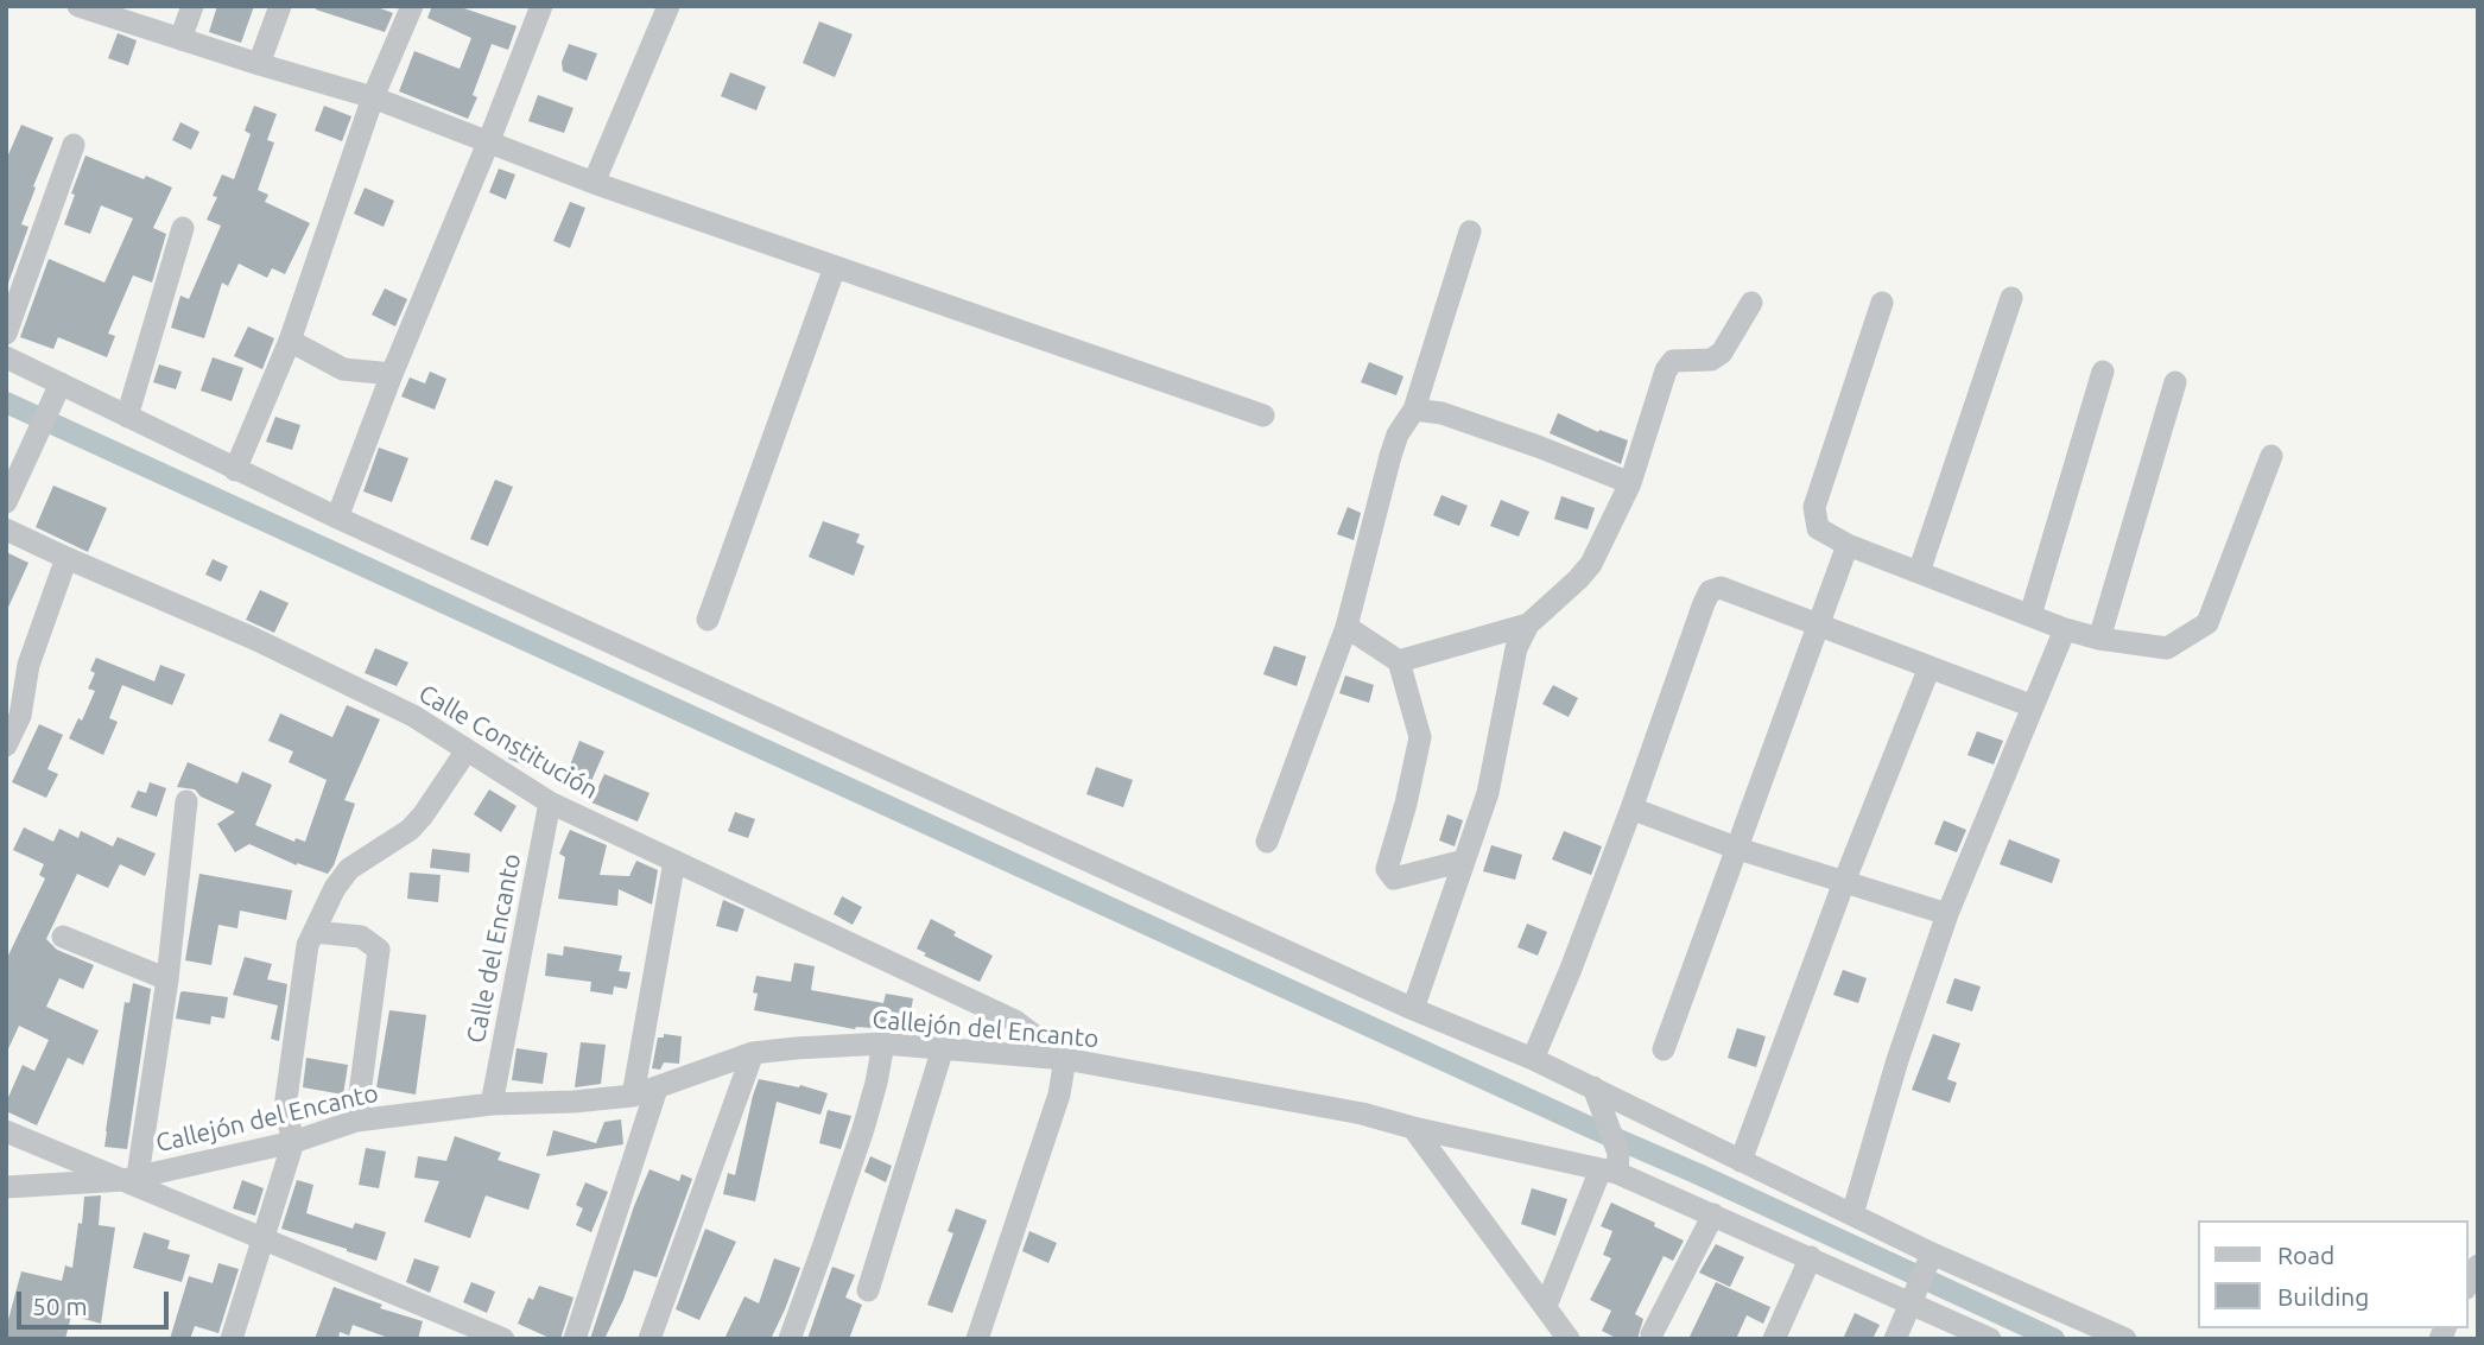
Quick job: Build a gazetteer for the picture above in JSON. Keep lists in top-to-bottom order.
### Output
{
  "streets": {
    "street": ["Calle Constitución", "Calle del Encanto", "Callejón del Encanto"]
  },
  "crossings": [
    ["Calle Constitución", "Calle del Encanto"],
    ["Calle Constitución", "Callejón del Encanto"],
    ["Calle del Encanto", "Callejón del Encanto"]
  ],
  "legend": ["Road", "Building"],
  "scale_bar": "50 m"
}
